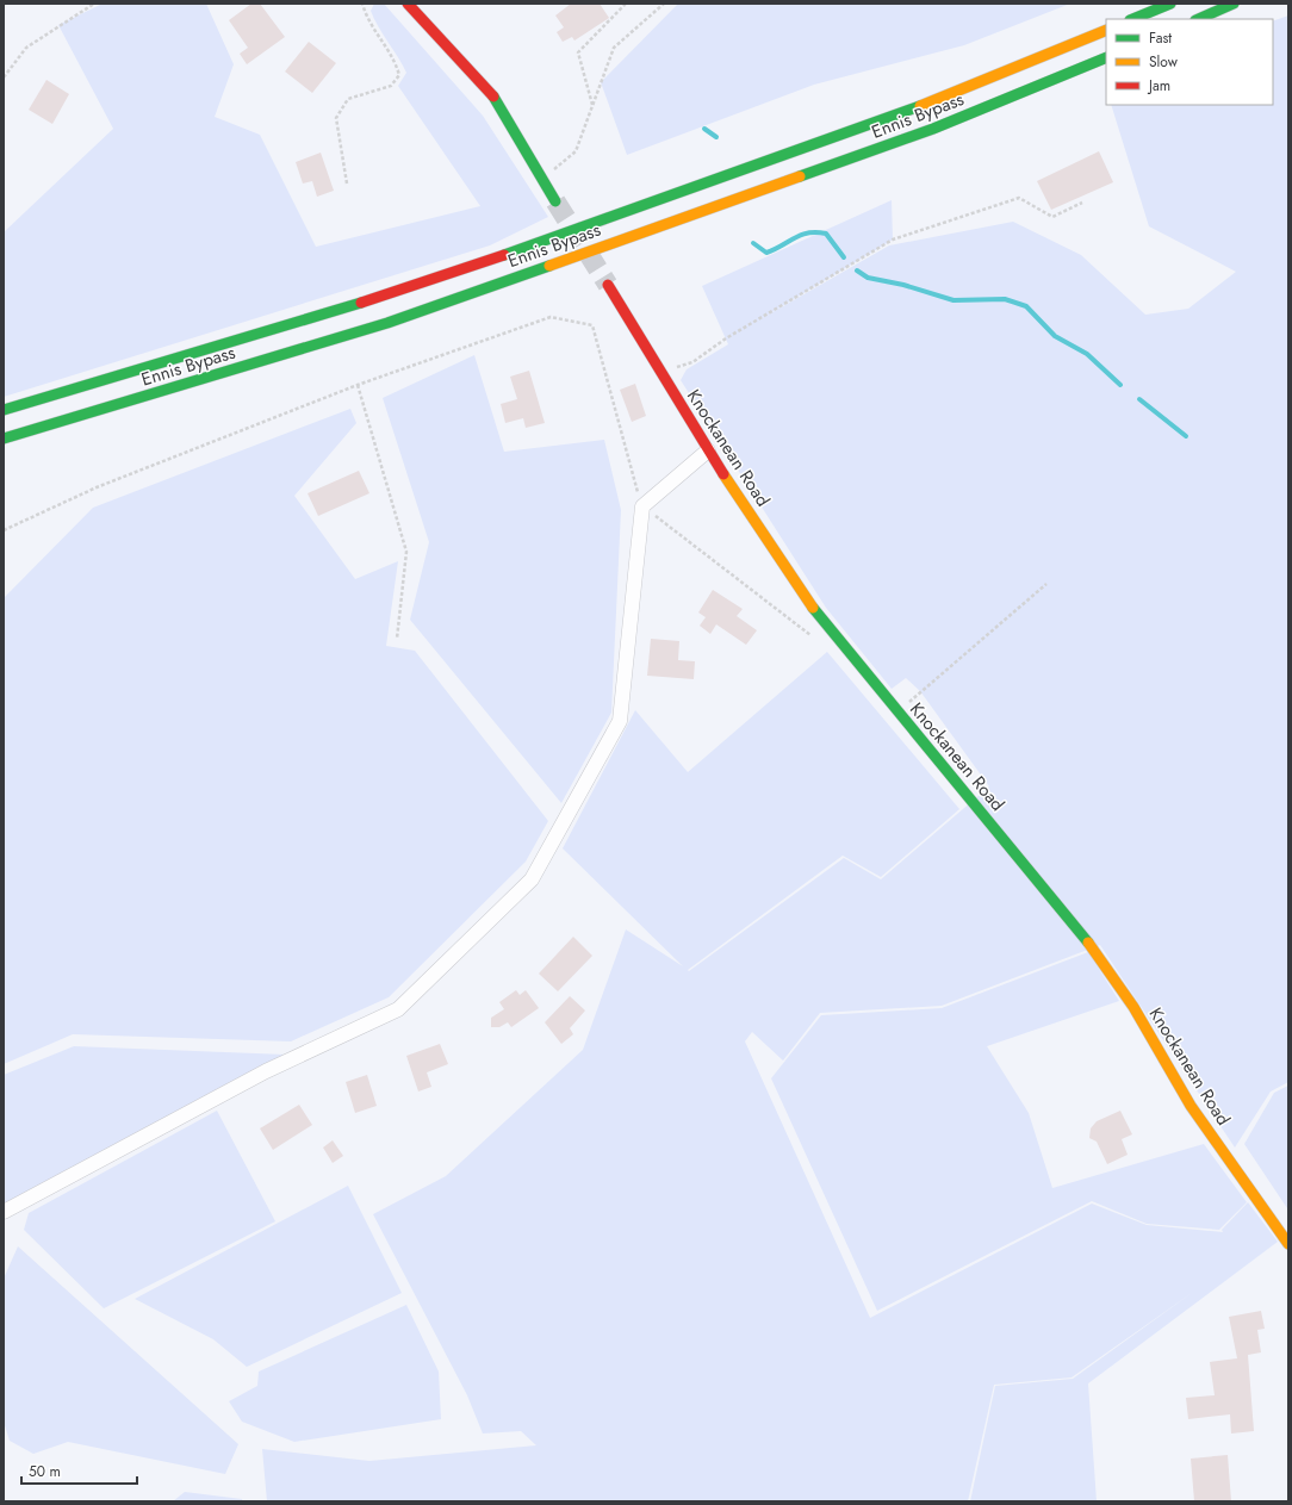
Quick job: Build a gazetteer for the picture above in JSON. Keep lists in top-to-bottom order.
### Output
{
  "streets": {
    "main road": ["Ennis Bypass", "Knockanean Road"]
  },
  "legend": ["Fast", "Slow", "Jam"],
  "scale_bar": "50 m"
}
